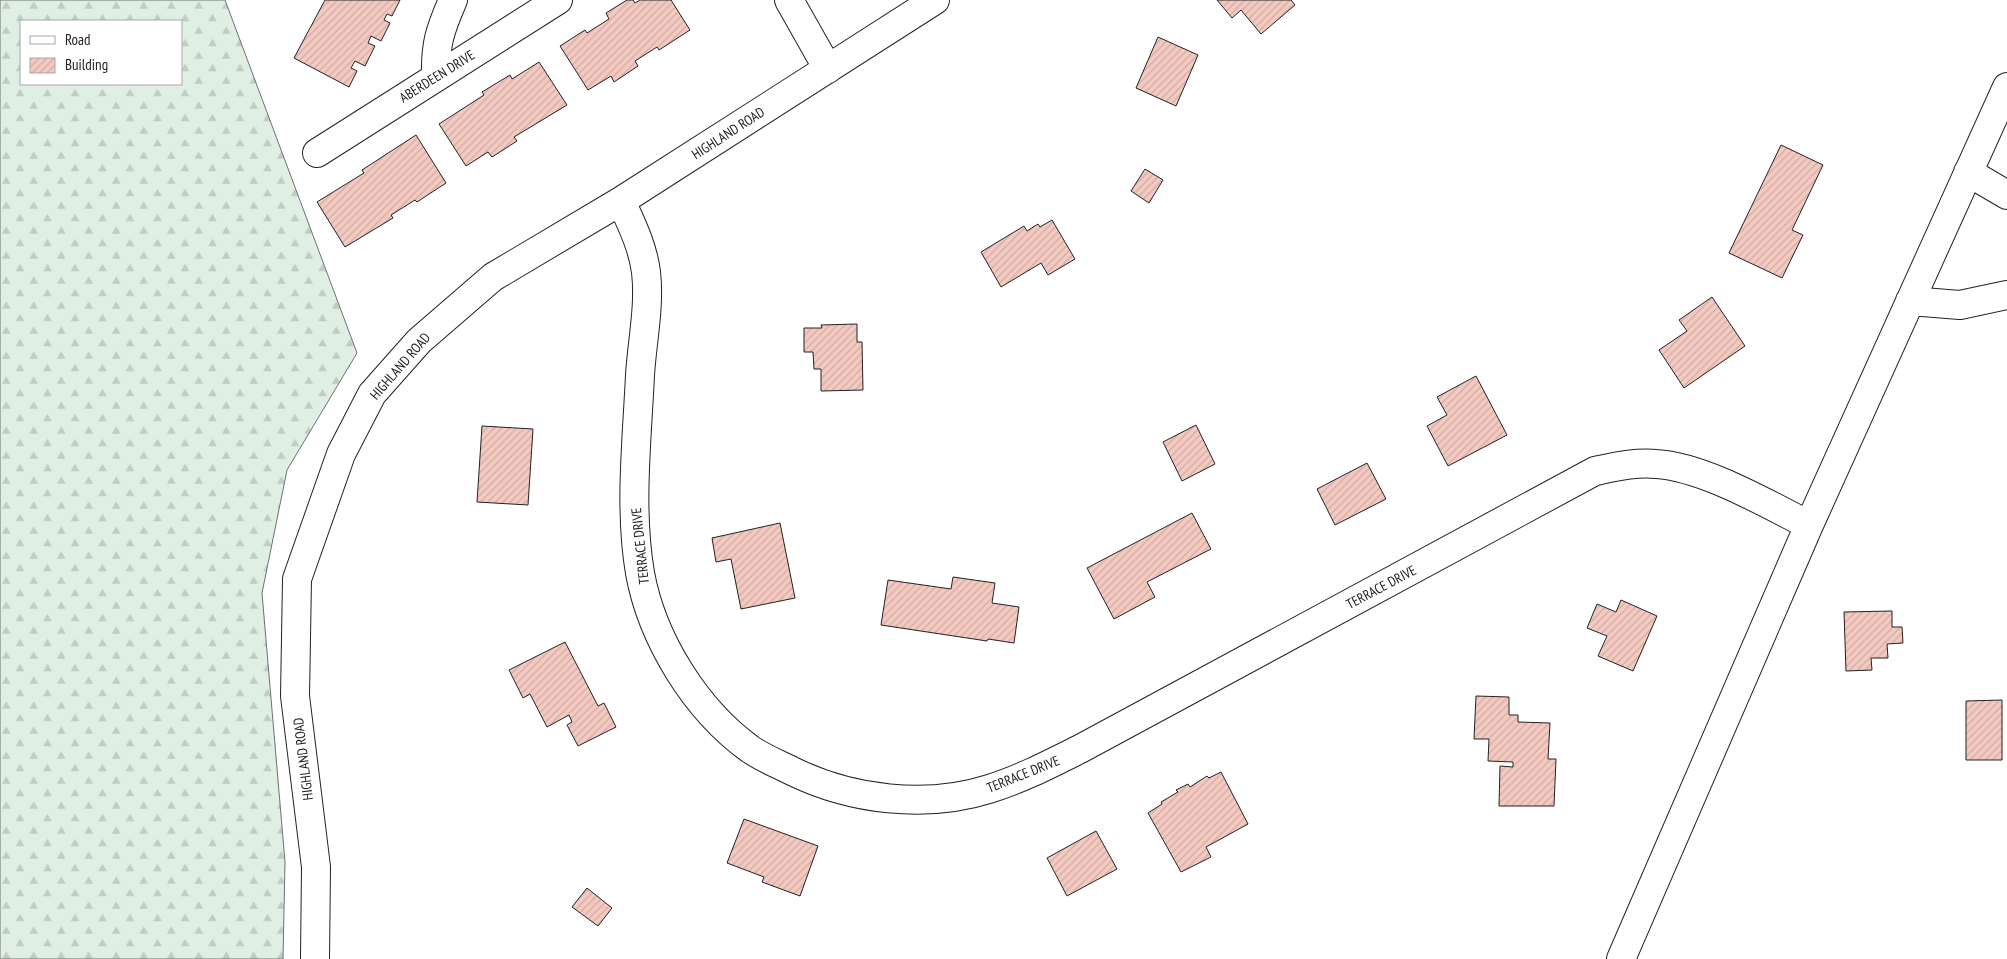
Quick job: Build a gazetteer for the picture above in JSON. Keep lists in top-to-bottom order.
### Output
{
  "streets": {
    "street": ["ABERDEEN DRIVE", "HIGHLAND ROAD", "TERRACE DRIVE"]
  },
  "crossings": [
    ["HIGHLAND ROAD", "TERRACE DRIVE"]
  ],
  "legend": ["Road", "Building"]
}
